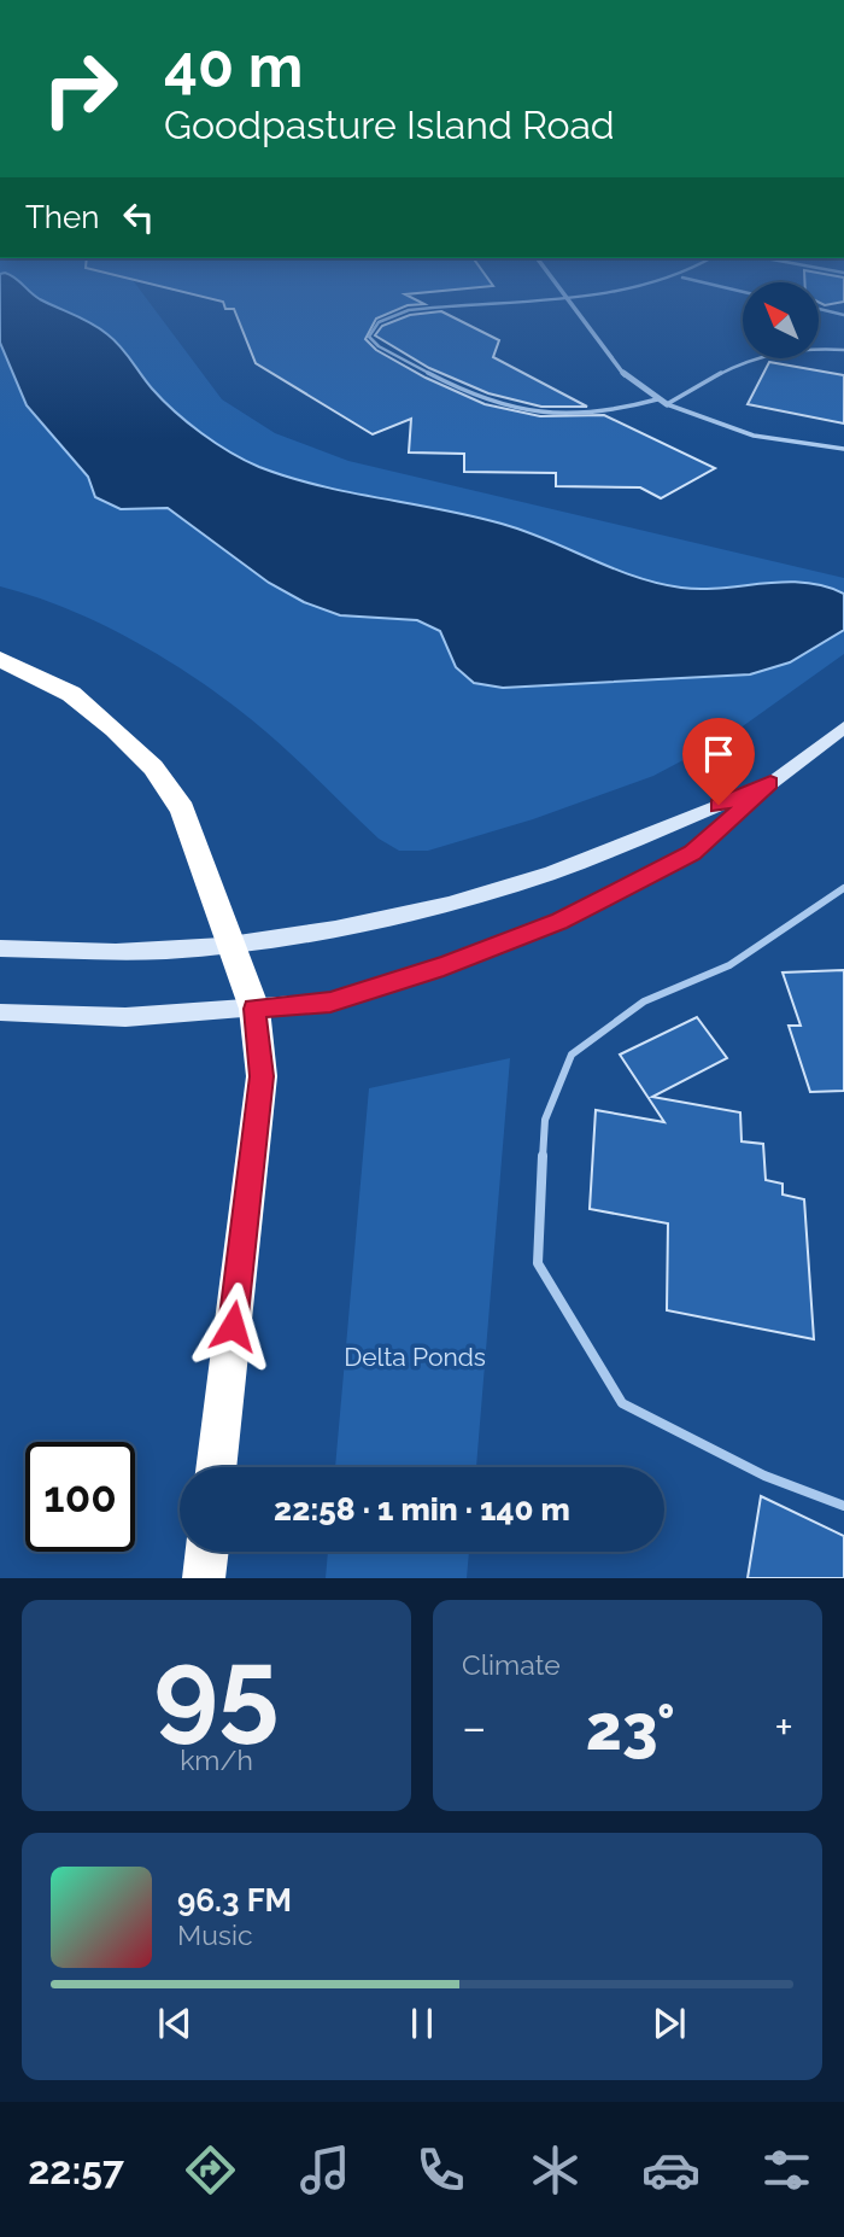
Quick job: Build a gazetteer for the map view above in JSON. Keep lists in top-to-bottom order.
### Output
{
  "parks": ["Delta Ponds"],
  "north": "top left",
  "page": {
    "turn": ["40 m", "Goodpasture Island Road"],
    "then": "Then",
    "limit": "100",
    "trip": "22:58 · 1 min · 140 m",
    "tile": [
      ["95", "km/h"],
      "Climate"
    ],
    "heat": ["−", "23°", "+"],
    "song": ["96.3 FM", "Music"],
    "tabs": "22:57"
  }
}
